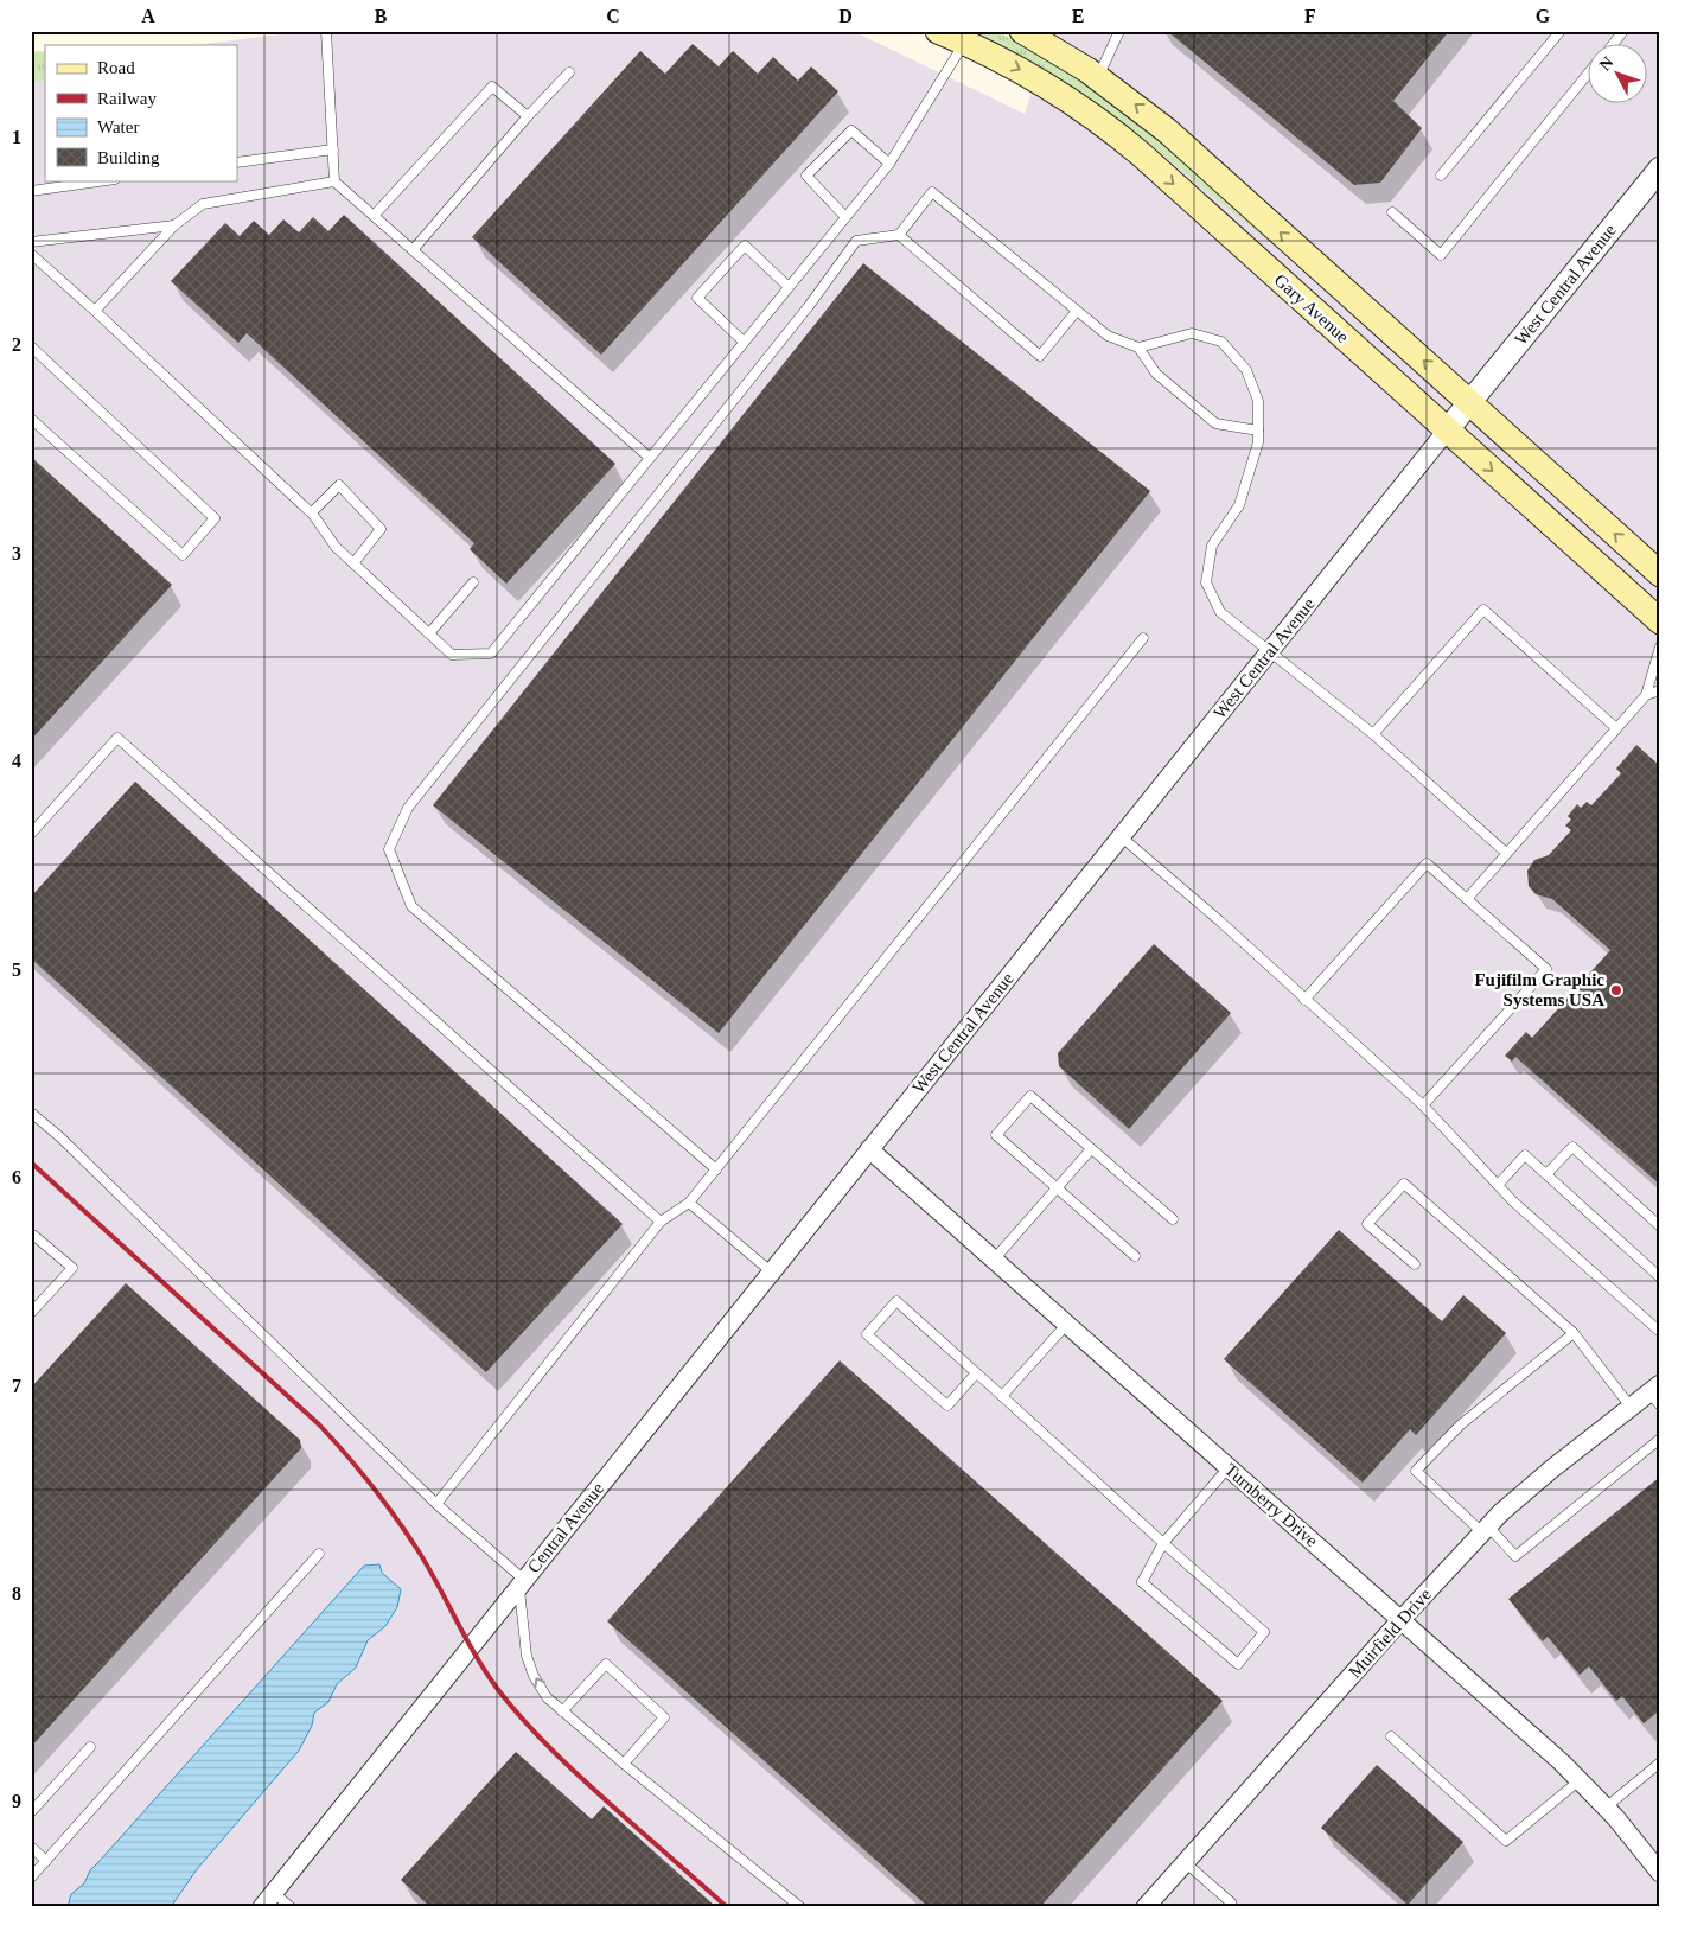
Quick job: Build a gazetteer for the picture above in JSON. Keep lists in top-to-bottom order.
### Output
{
  "streets": {
    "main road": ["Gary Avenue"],
    "street": [
      "West Central Avenue",
      "Turnberry Drive",
      "Central Avenue",
      "Muirfield Drive"
    ]
  },
  "crossings": [
    ["West Central Avenue", "Gary Avenue"],
    ["West Central Avenue", "Turnberry Drive"],
    ["West Central Avenue", "Central Avenue"],
    ["Turnberry Drive", "Central Avenue"],
    ["Turnberry Drive", "Muirfield Drive"]
  ],
  "places": ["Fujifilm Graphic Systems USA"],
  "legend": [
    "Road",
    "Railway",
    "Water",
    "Building"
  ],
  "north": "top left",
  "grid": {
    "columns": [
      "A",
      "B",
      "C",
      "D",
      "E",
      "F",
      "G"
    ],
    "rows": [
      "1",
      "2",
      "3",
      "4",
      "5",
      "6",
      "7",
      "8",
      "9"
    ]
  }
}
